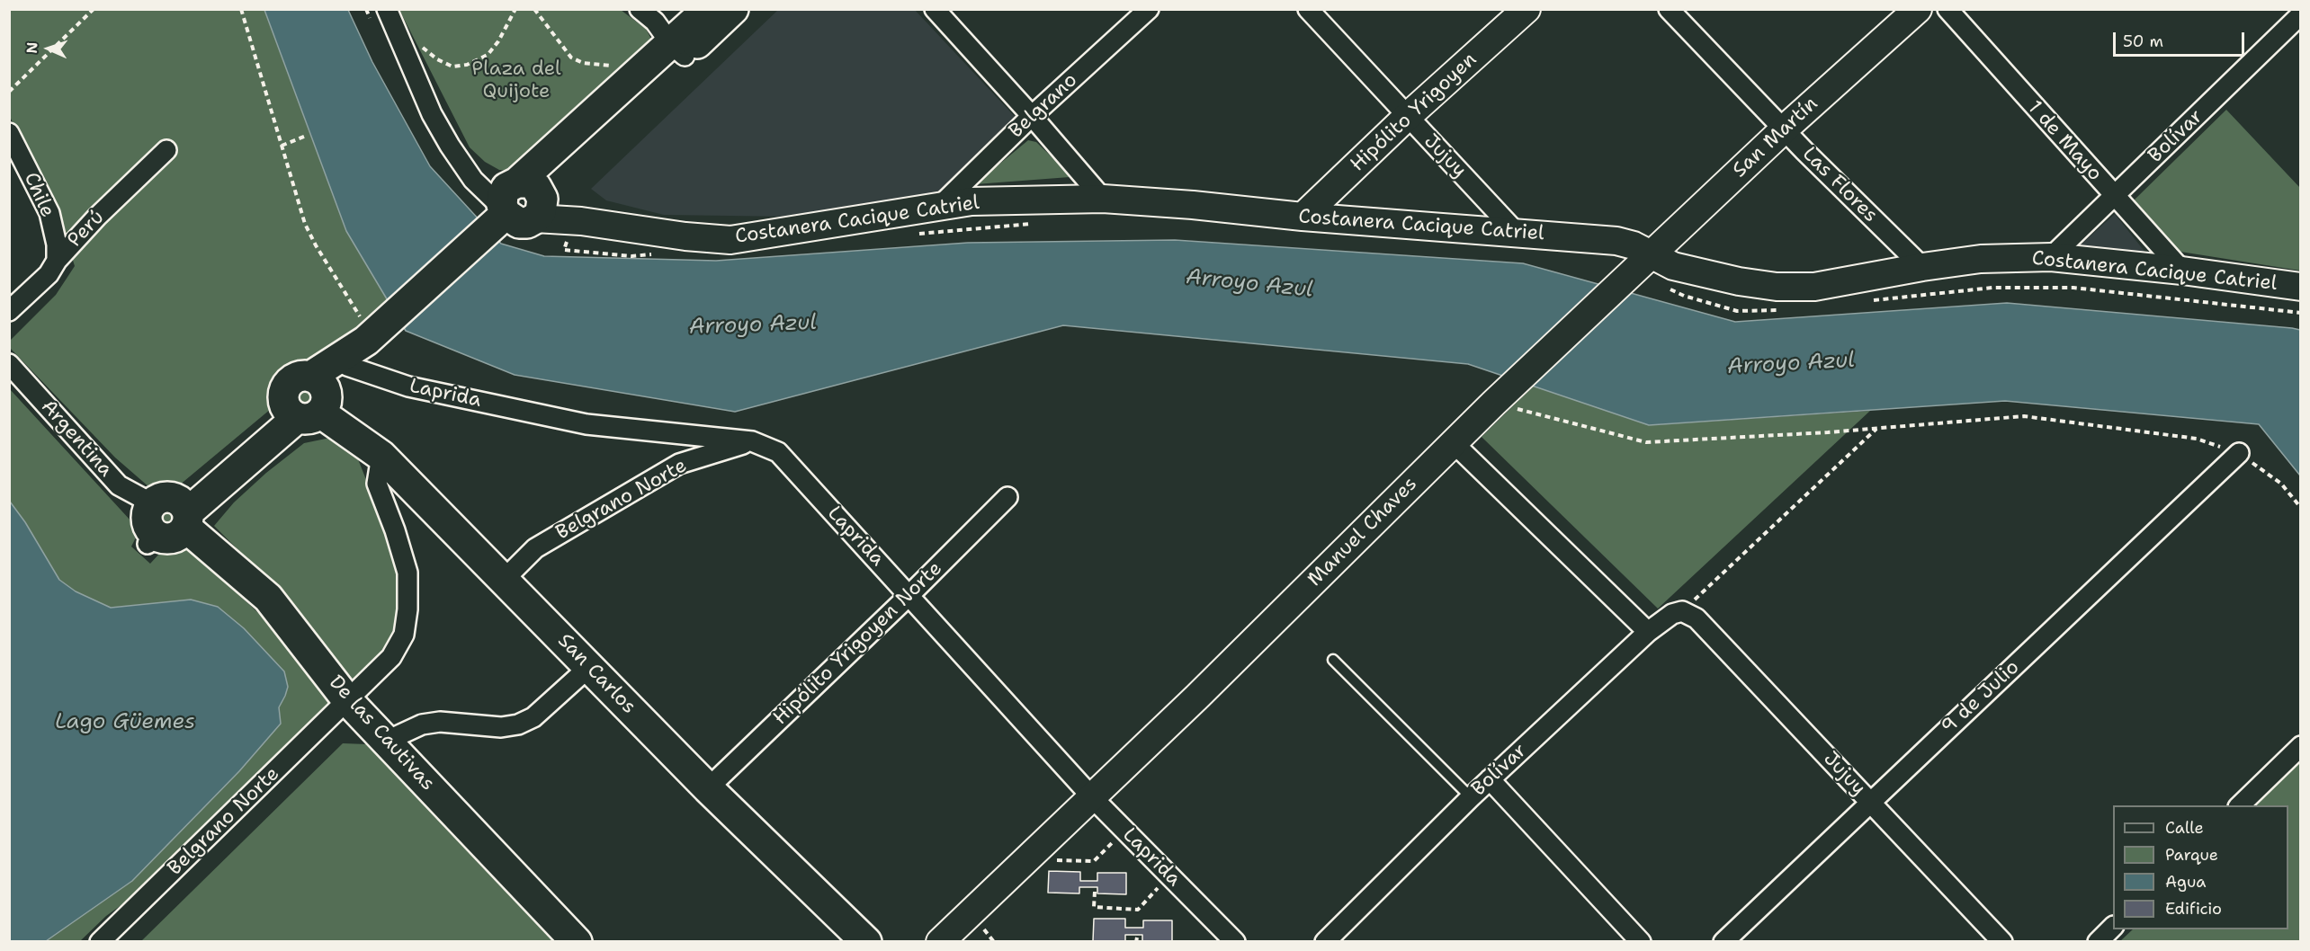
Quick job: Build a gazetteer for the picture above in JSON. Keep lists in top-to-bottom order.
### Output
{
  "streets": {
    "main road": [
      "Hipólito Yrigoyen",
      "San Martín",
      "Costanera Cacique Catriel",
      "Manuel Chaves",
      "San Carlos",
      "De las Cautivas"
    ],
    "street": [
      "Belgrano",
      "Bolívar",
      "1 de Mayo",
      "Jujuy",
      "Las Flores",
      "Chile",
      "Perú",
      "Laprida",
      "Argentina",
      "Belgrano Norte",
      "Hipólito Yrigoyen Norte",
      "9 de Julio"
    ]
  },
  "crossings": [
    ["Belgrano", "Costanera Cacique Catriel"],
    ["Hipólito Yrigoyen", "Jujuy"],
    ["Hipólito Yrigoyen", "Costanera Cacique Catriel"],
    ["Bolívar", "1 de Mayo"],
    ["Bolívar", "Jujuy"],
    ["Bolívar", "Costanera Cacique Catriel"],
    ["San Martín", "Las Flores"],
    ["San Martín", "Costanera Cacique Catriel"],
    ["San Martín", "Manuel Chaves"],
    ["1 de Mayo", "Costanera Cacique Catriel"],
    ["Jujuy", "Costanera Cacique Catriel"],
    ["Jujuy", "9 de Julio"],
    ["Las Flores", "Costanera Cacique Catriel"],
    ["Chile", "Perú"],
    ["Costanera Cacique Catriel", "Manuel Chaves"],
    ["Laprida", "Belgrano Norte"],
    ["Laprida", "Manuel Chaves"],
    ["Laprida", "Hipólito Yrigoyen Norte"],
    ["Argentina", "De las Cautivas"],
    ["Belgrano Norte", "San Carlos"],
    ["Belgrano Norte", "De las Cautivas"],
    ["Hipólito Yrigoyen Norte", "San Carlos"]
  ],
  "water": ["Arroyo Azul", "Lago Güemes"],
  "parks": ["Plaza del Quijote"],
  "legend": [
    "Calle",
    "Parque",
    "Agua",
    "Edificio"
  ],
  "scale_bar": "50 m",
  "north": "left"
}
